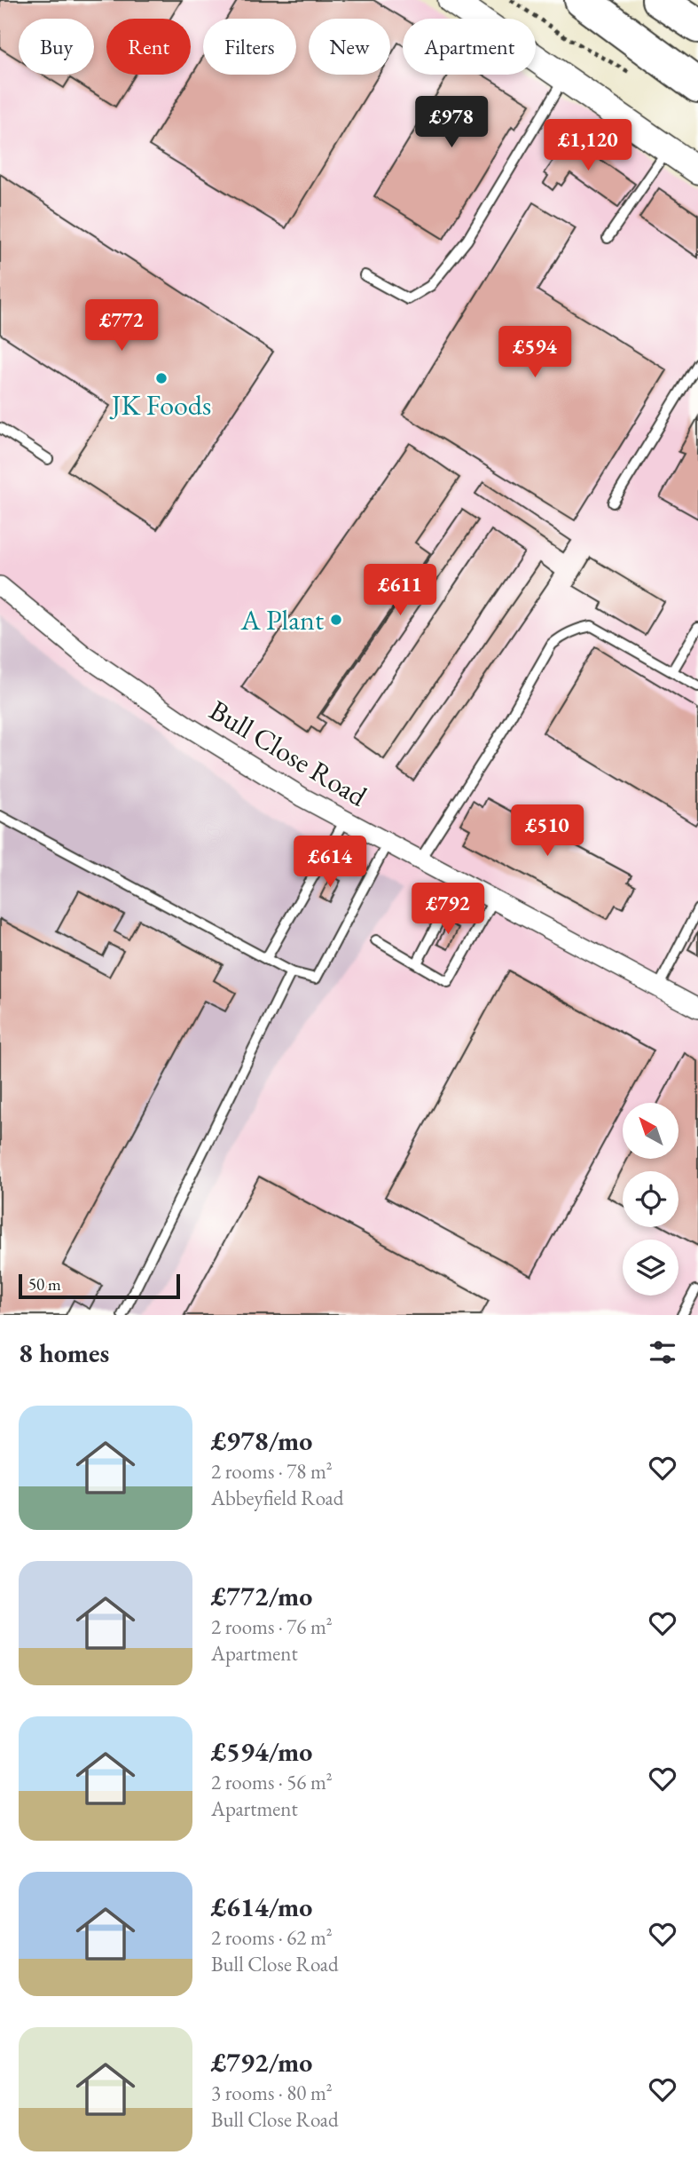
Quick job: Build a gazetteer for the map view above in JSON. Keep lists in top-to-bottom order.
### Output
{
  "streets": {
    "street": ["Bull Close Road"]
  },
  "places": ["JK Foods", "A Plant"],
  "scale_bar": "50 m",
  "north": "top left",
  "page": {
    "chip": [
      "Buy",
      "Rent",
      "Filters",
      "New",
      "Apartment"
    ],
    "price": [
      "£978",
      "£1,120",
      "£772",
      "£594",
      "£611",
      "£510",
      "£614",
      "£792"
    ],
    "scale": "50 m",
    "heading": "8 homes",
    "list": [
      {
        "name": "£978/mo",
        "note": "2 rooms · 78 m² · Abbeyfield Road"
      },
      {
        "name": "£772/mo",
        "note": "2 rooms · 76 m² · Apartment"
      },
      {
        "name": "£594/mo",
        "note": "2 rooms · 56 m² · Apartment"
      },
      {
        "name": "£614/mo",
        "note": "2 rooms · 62 m² · Bull Close Road"
      },
      {
        "name": "£792/mo",
        "note": "3 rooms · 80 m² · Bull Close Road"
      }
    ]
  }
}
